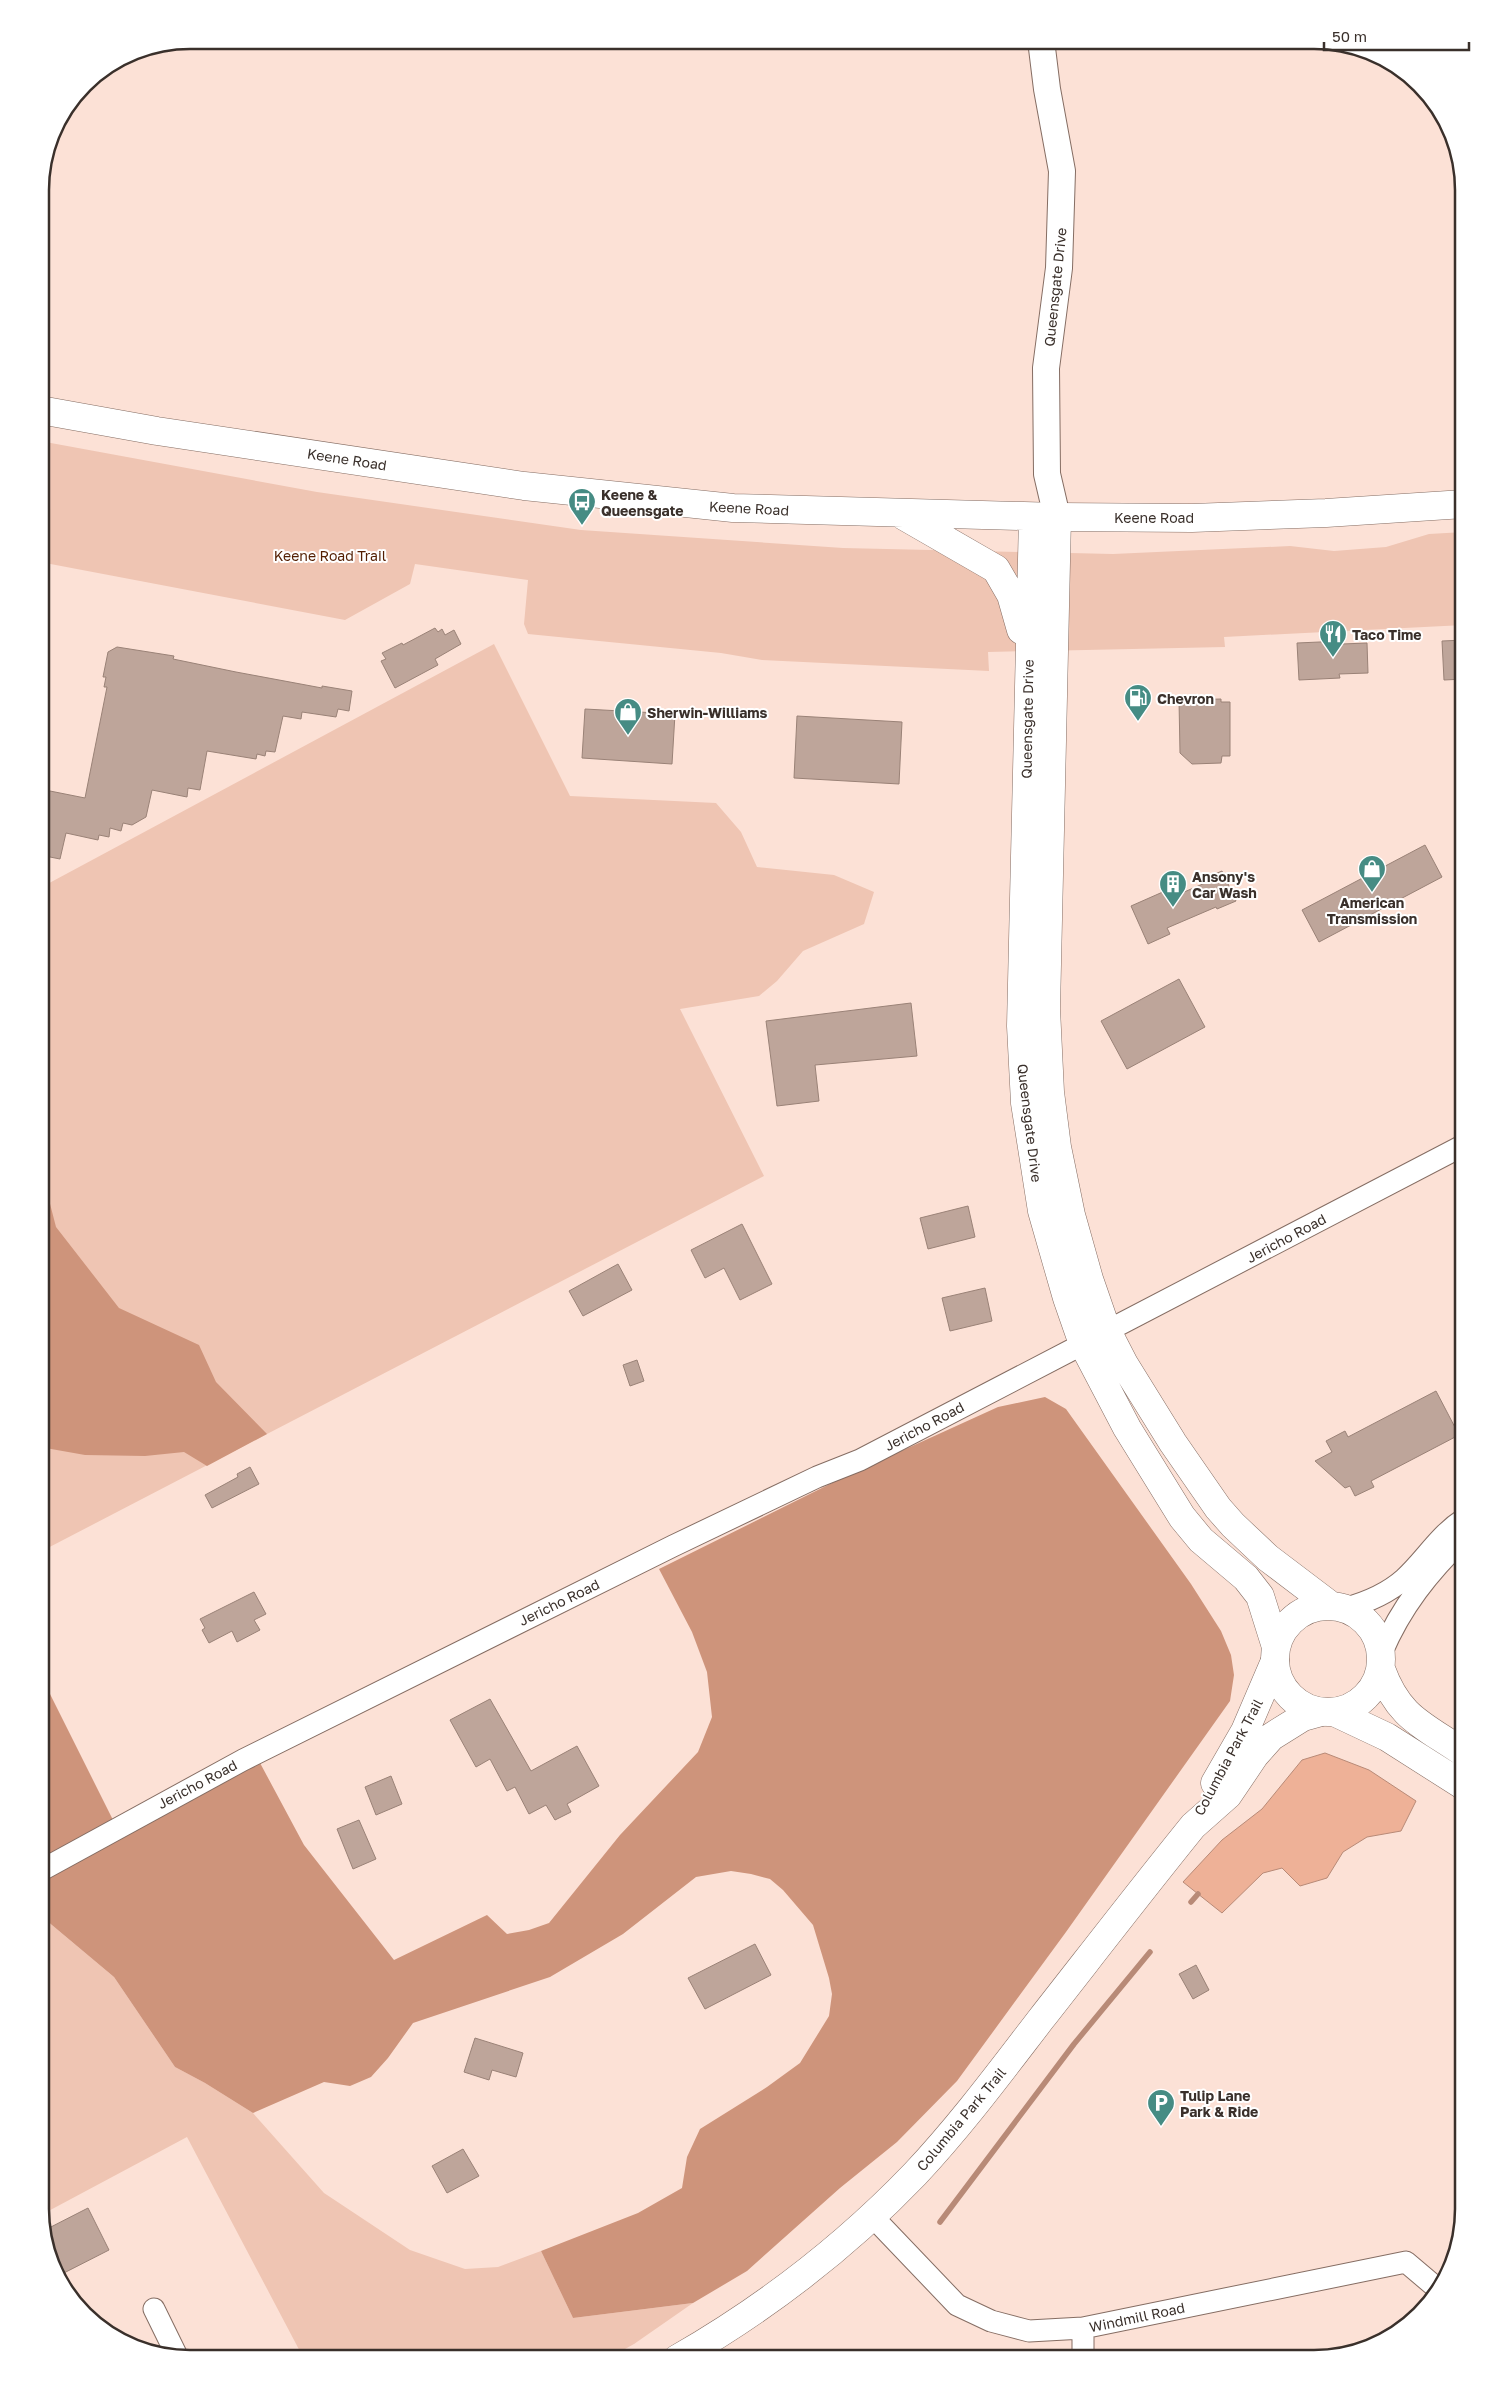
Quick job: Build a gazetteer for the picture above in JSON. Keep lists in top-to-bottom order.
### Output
{
  "streets": {
    "main road": ["Queensgate Drive", "Keene Road", "Columbia Park Trail"],
    "street": ["Jericho Road", "Windmill Road"]
  },
  "crossings": [
    ["Queensgate Drive", "Keene Road"],
    ["Queensgate Drive", "Jericho Road"],
    ["Queensgate Drive", "Columbia Park Trail"],
    ["Columbia Park Trail", "Windmill Road"]
  ],
  "parks": ["Keene Road Trail"],
  "places": {
    "bus stop": ["Keene & Queensgate"],
    "restaurant": ["Taco Time"],
    "fuel station": ["Chevron"],
    "shop": ["Sherwin-Williams", "American Transmission"],
    "building": ["Ansony's Car Wash"],
    "parking": ["Tulip Lane Park & Ride"]
  },
  "scale_bar": "50 m"
}
